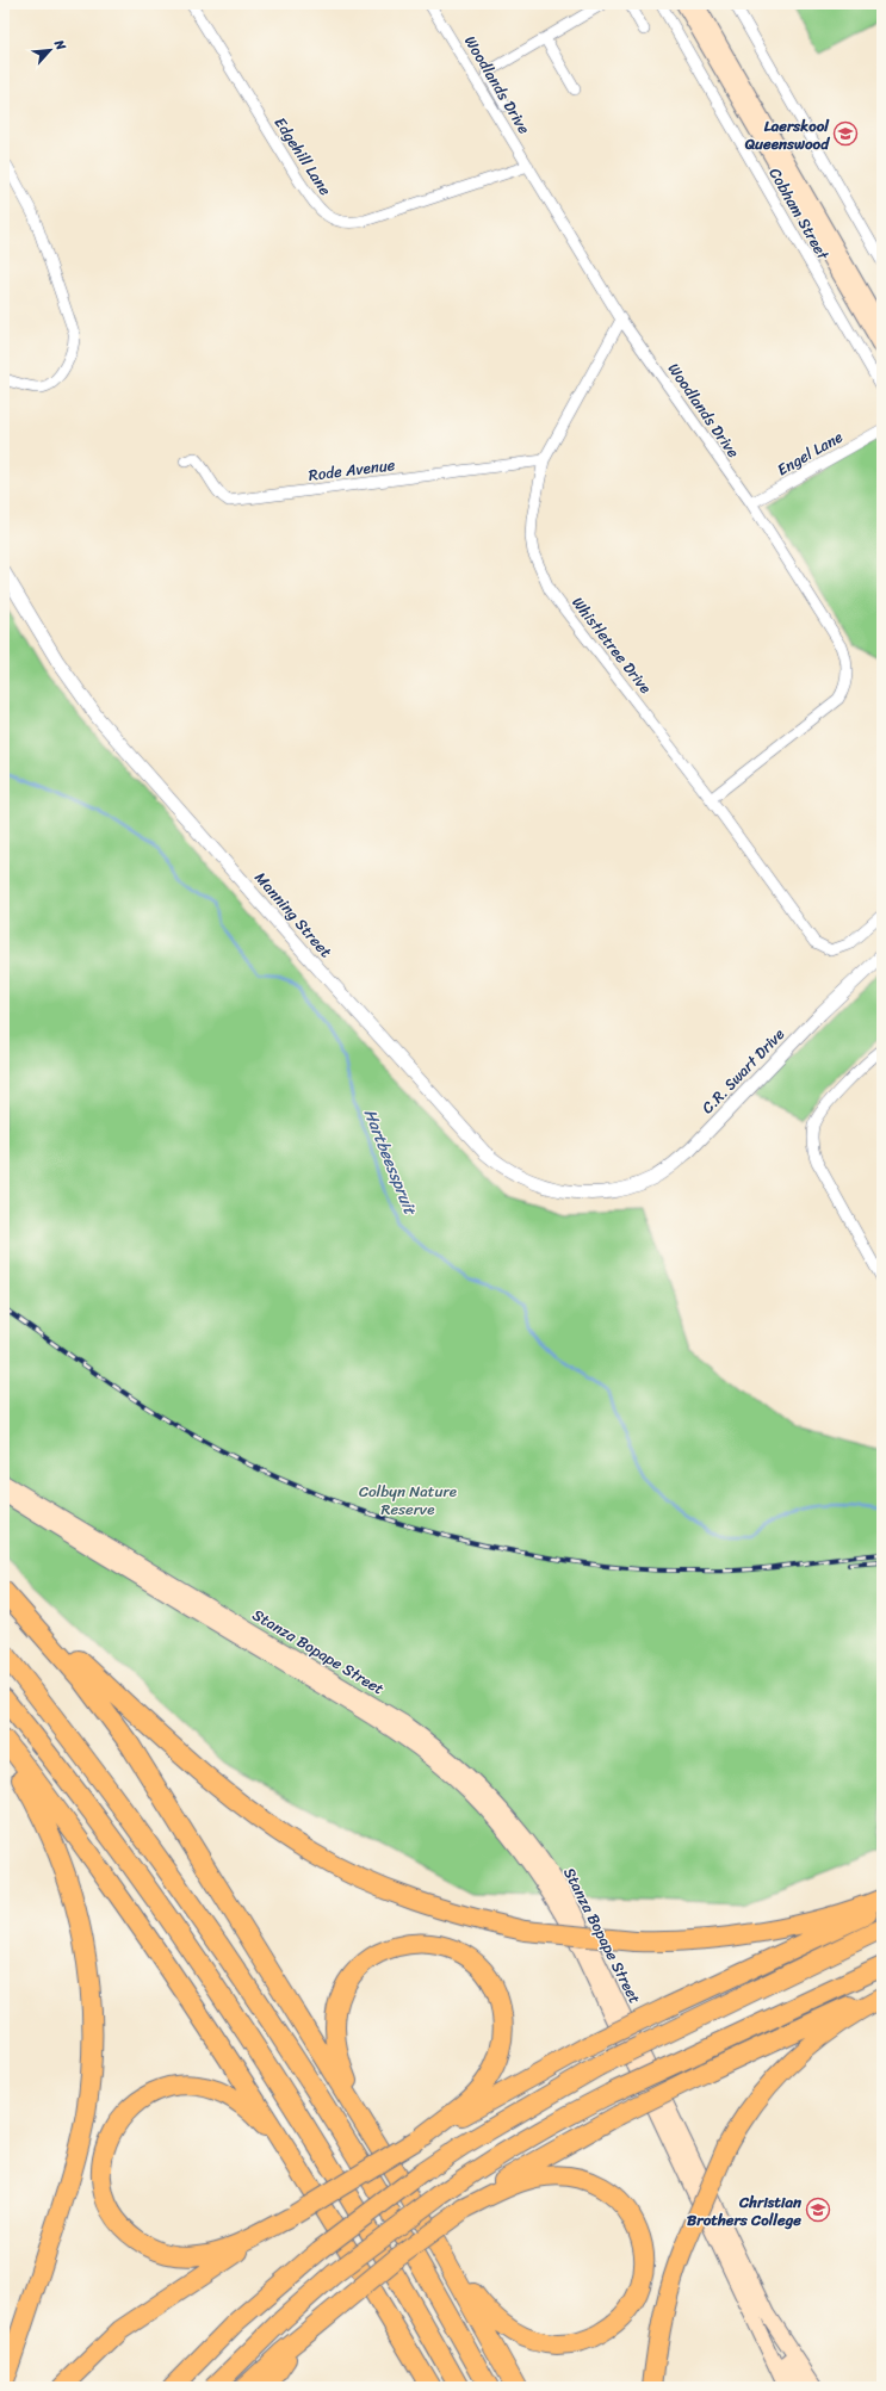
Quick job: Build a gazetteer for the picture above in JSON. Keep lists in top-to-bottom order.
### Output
{
  "streets": {
    "main road": ["Stanza Bopape Street"],
    "street": [
      "Woodlands Drive",
      "Edgehill Lane",
      "Cobham Street",
      "Engel Lane",
      "Rode Avenue",
      "Whistletree Drive",
      "Manning Street",
      "C.R. Swart Drive"
    ]
  },
  "crossings": [
    ["Woodlands Drive", "Edgehill Lane"],
    ["Woodlands Drive", "Engel Lane"],
    ["Woodlands Drive", "Whistletree Drive"],
    ["Rode Avenue", "Whistletree Drive"],
    ["Manning Street", "C.R. Swart Drive"]
  ],
  "water": ["Hartbeesspruit"],
  "parks": ["Colbyn Nature Reserve"],
  "places": {
    "school or university": ["Laerskool Queenswood", "Christian Brothers College"]
  },
  "north": "top right"
}
